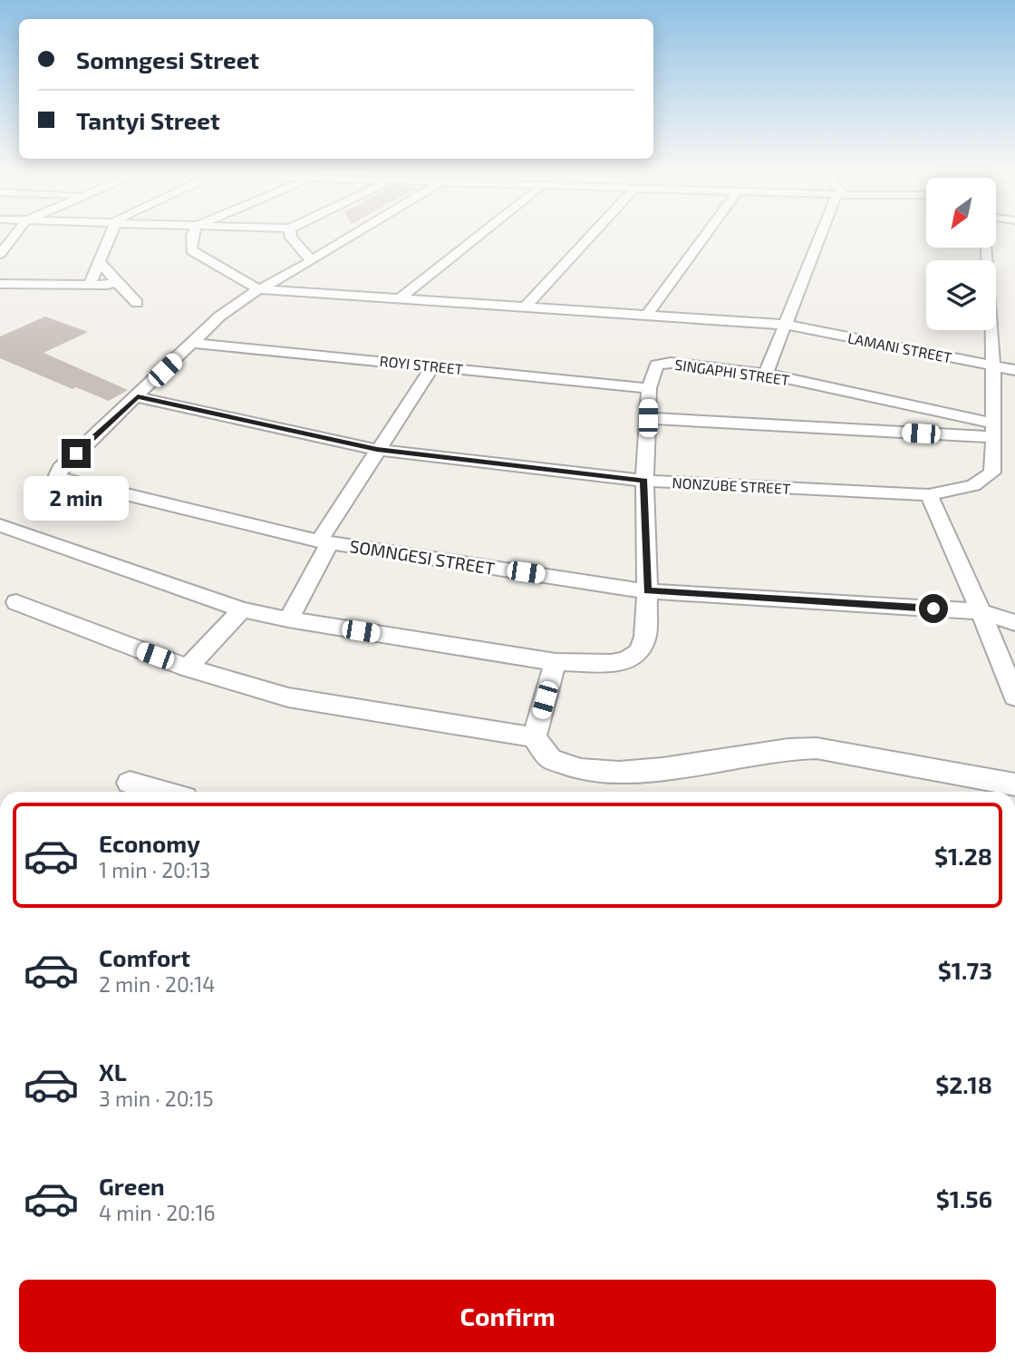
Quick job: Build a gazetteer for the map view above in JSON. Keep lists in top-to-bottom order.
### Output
{
  "streets": {
    "street": [
      "LAMANI STREET",
      "ROYI STREET",
      "SINGAPHI STREET",
      "NONZUBE STREET",
      "SOMNGESI STREET"
    ]
  },
  "crossings": [
    ["LAMANI STREET", "NONZUBE STREET"],
    ["ROYI STREET", "SINGAPHI STREET"],
    ["SINGAPHI STREET", "NONZUBE STREET"],
    ["SINGAPHI STREET", "SOMNGESI STREET"],
    ["NONZUBE STREET", "SOMNGESI STREET"]
  ],
  "north": "bottom left",
  "page": {
    "banner": ["Somngesi Street", "Tantyi Street"],
    "bubble": "2 min",
    "list": [
      {
        "name": "Economy",
        "note": "1 min · 20:13",
        "value": "$1.28"
      },
      {
        "name": "Comfort",
        "note": "2 min · 20:14",
        "value": "$1.73"
      },
      {
        "name": "XL",
        "note": "3 min · 20:15",
        "value": "$2.18"
      },
      {
        "name": "Green",
        "note": "4 min · 20:16",
        "value": "$1.56"
      }
    ],
    "buttons": "Confirm"
  }
}
